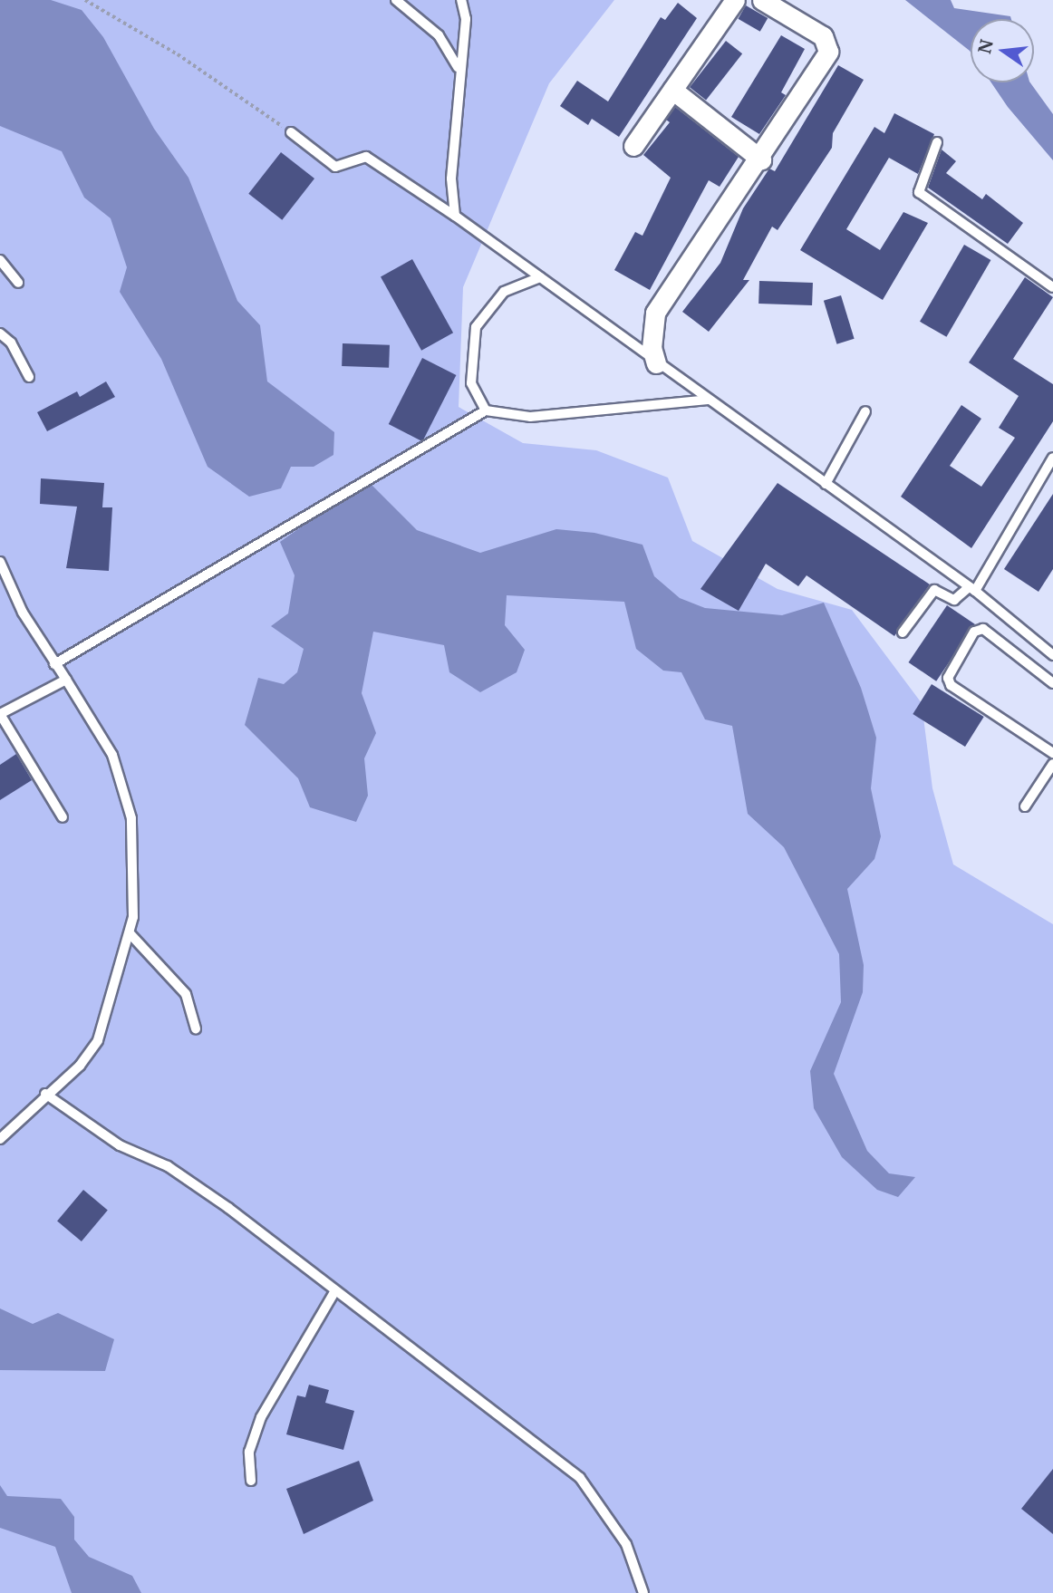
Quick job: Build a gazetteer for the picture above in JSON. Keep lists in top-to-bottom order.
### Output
{
  "north": "left"
}
